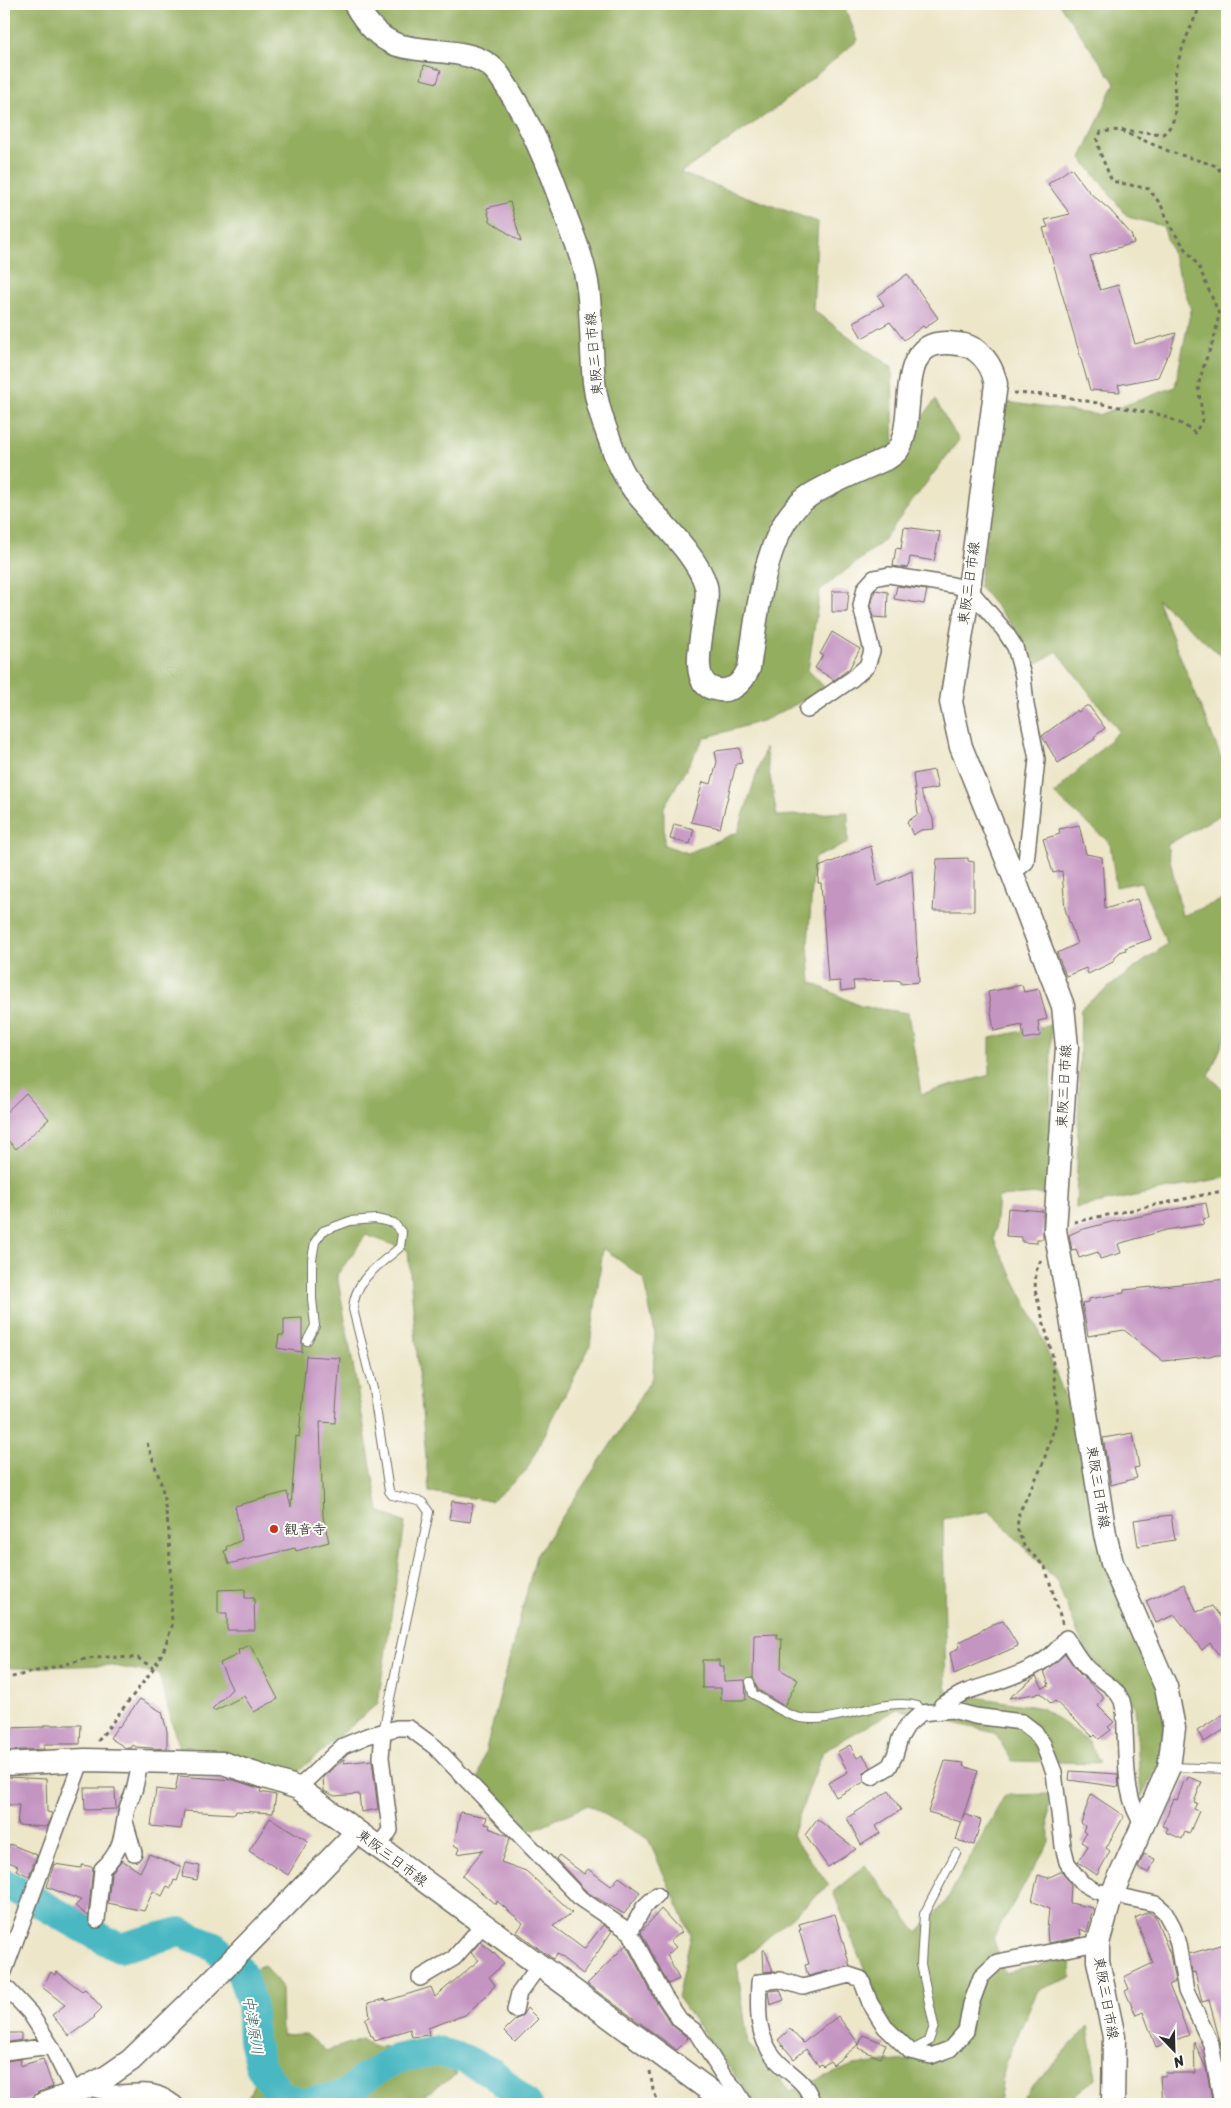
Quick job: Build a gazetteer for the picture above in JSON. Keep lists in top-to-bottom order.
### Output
{
  "streets": {
    "main road": ["東阪三日市線"]
  },
  "water": ["中津原川"],
  "places": ["観音寺"],
  "north": "bottom right"
}
